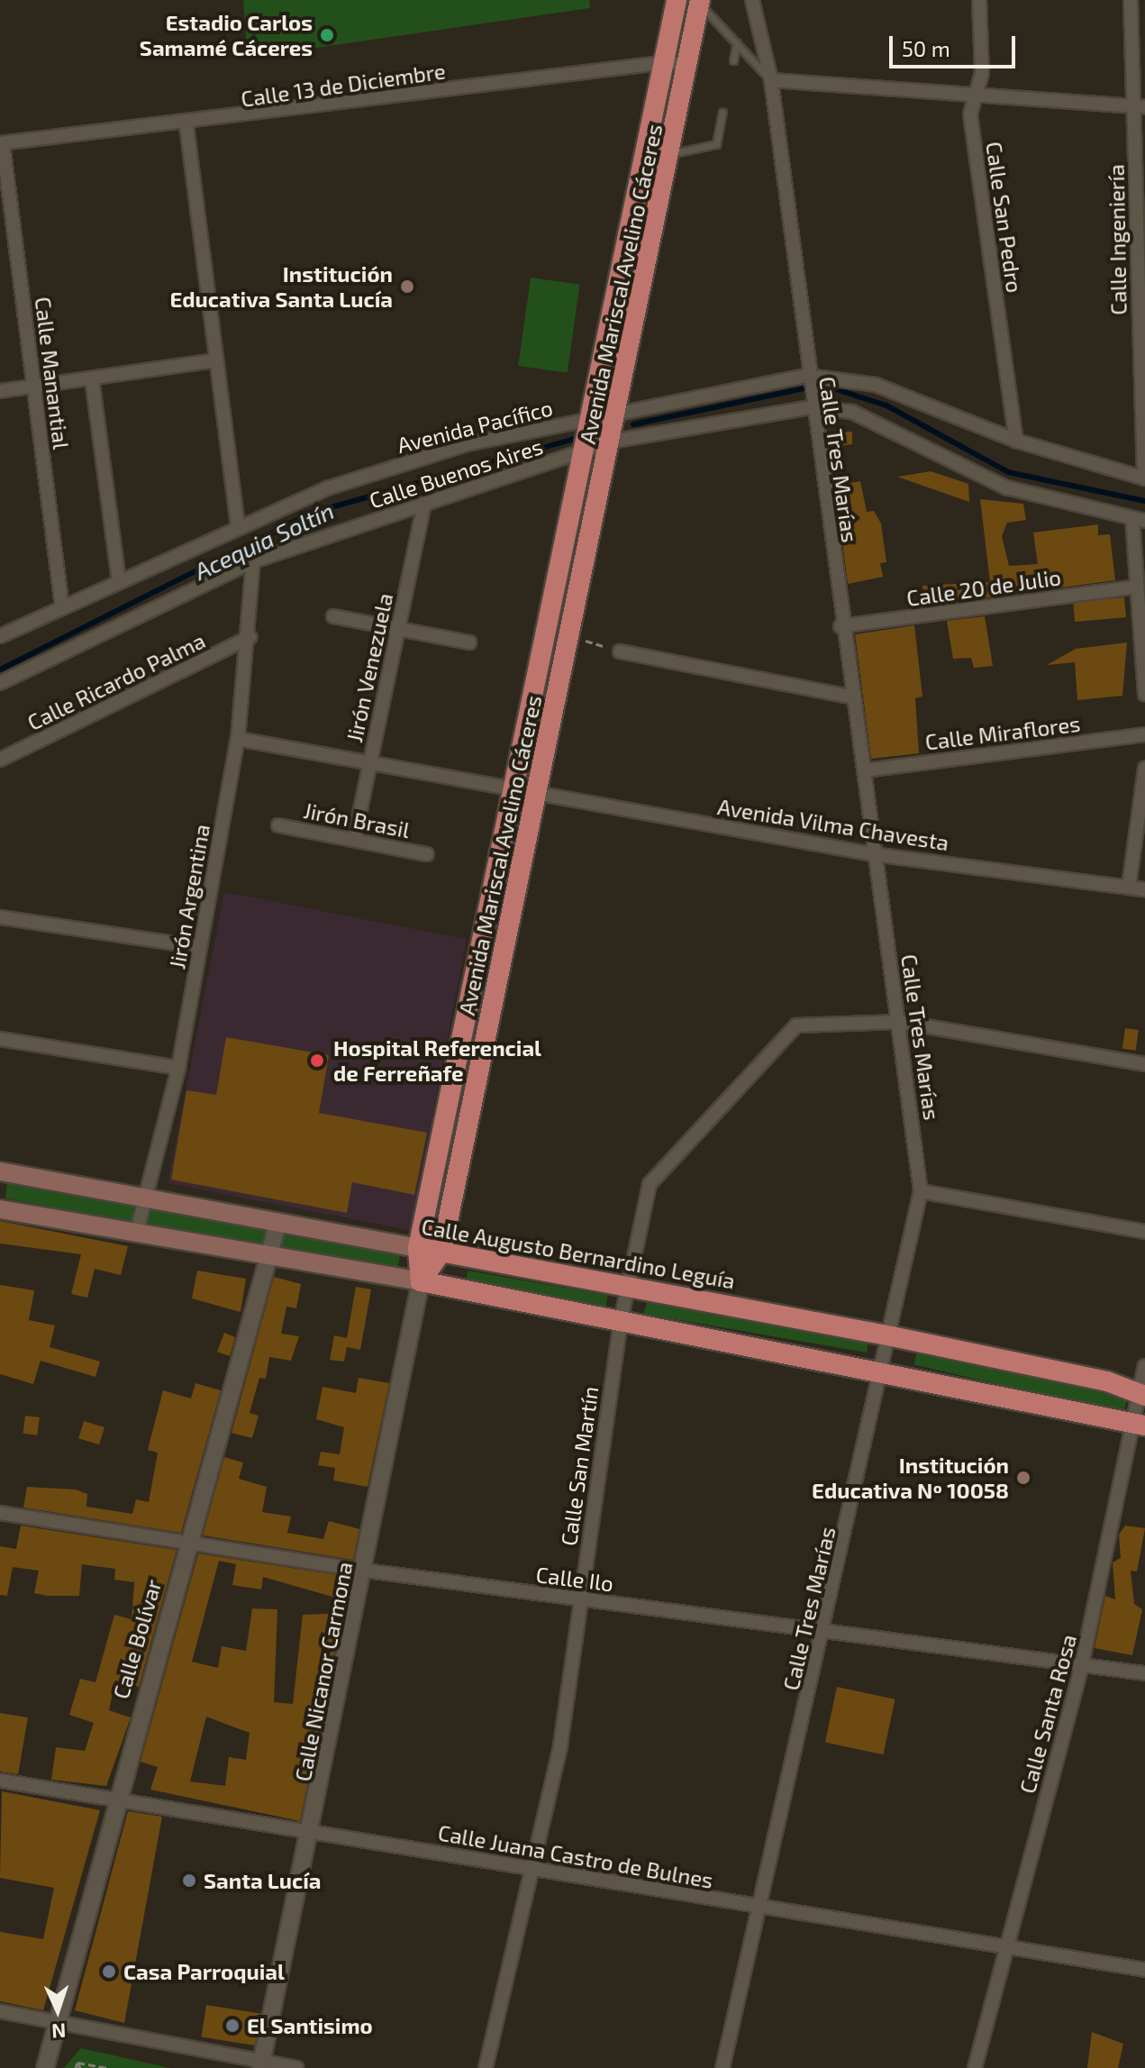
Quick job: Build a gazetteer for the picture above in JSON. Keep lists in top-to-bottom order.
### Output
{
  "streets": {
    "main road": ["Avenida Mariscal Avelino Cáceres", "Calle Augusto Bernardino Leguía"],
    "street": [
      "Calle 13 de Diciembre",
      "Calle San Pedro",
      "Calle Ingeniería",
      "Calle Manantial",
      "Avenida Pacífico",
      "Calle Tres Marías",
      "Calle Buenos Aires",
      "Calle 20 de Julio",
      "Jirón Venezuela",
      "Calle Ricardo Palma",
      "Calle Miraflores",
      "Jirón Brasil",
      "Avenida Vilma Chavesta",
      "Jirón Argentina",
      "Calle San Martín",
      "Calle Ilo",
      "Calle Bolívar",
      "Calle Nicanor Carmona",
      "Calle Santa Rosa",
      "Calle Juana Castro de Bulnes"
    ]
  },
  "crossings": [
    ["Calle 13 de Diciembre", "Avenida Mariscal Avelino Cáceres"],
    ["Calle 13 de Diciembre", "Calle Manantial"],
    ["Calle San Pedro", "Avenida Pacífico"],
    ["Calle Ingeniería", "Avenida Pacífico"],
    ["Avenida Mariscal Avelino Cáceres", "Avenida Pacífico"],
    ["Avenida Mariscal Avelino Cáceres", "Calle Buenos Aires"],
    ["Avenida Mariscal Avelino Cáceres", "Avenida Vilma Chavesta"],
    ["Avenida Mariscal Avelino Cáceres", "Calle Augusto Bernardino Leguía"],
    ["Avenida Mariscal Avelino Cáceres", "Calle Nicanor Carmona"],
    ["Calle Manantial", "Avenida Pacífico"],
    ["Avenida Pacífico", "Calle Tres Marías"],
    ["Calle Tres Marías", "Calle Buenos Aires"],
    ["Calle Tres Marías", "Calle 20 de Julio"],
    ["Calle Tres Marías", "Calle Miraflores"],
    ["Calle Tres Marías", "Avenida Vilma Chavesta"],
    ["Calle Tres Marías", "Calle Augusto Bernardino Leguía"],
    ["Calle Tres Marías", "Calle San Martín"],
    ["Calle Tres Marías", "Calle Ilo"],
    ["Calle Tres Marías", "Calle Juana Castro de Bulnes"],
    ["Calle Buenos Aires", "Jirón Venezuela"],
    ["Calle Buenos Aires", "Jirón Argentina"],
    ["Jirón Venezuela", "Jirón Brasil"],
    ["Jirón Venezuela", "Avenida Vilma Chavesta"],
    ["Calle Ricardo Palma", "Jirón Argentina"],
    ["Avenida Vilma Chavesta", "Jirón Argentina"],
    ["Jirón Argentina", "Calle Augusto Bernardino Leguía"],
    ["Calle Augusto Bernardino Leguía", "Calle San Martín"],
    ["Calle Augusto Bernardino Leguía", "Calle Bolívar"],
    ["Calle Augusto Bernardino Leguía", "Calle Santa Rosa"],
    ["Calle San Martín", "Calle Ilo"],
    ["Calle San Martín", "Calle Juana Castro de Bulnes"],
    ["Calle Ilo", "Calle Bolívar"],
    ["Calle Ilo", "Calle Nicanor Carmona"],
    ["Calle Ilo", "Calle Santa Rosa"],
    ["Calle Bolívar", "Calle Juana Castro de Bulnes"],
    ["Calle Nicanor Carmona", "Calle Juana Castro de Bulnes"],
    ["Calle Santa Rosa", "Calle Juana Castro de Bulnes"]
  ],
  "water": ["Acequia Soltín"],
  "places": [
    "Estadio Carlos Samamé Cáceres",
    "Institución Educativa Santa Lucía",
    "Hospital Referencial de Ferreñafe",
    "Institución Educativa Nº 10058",
    "Santa Lucía",
    "Casa Parroquial",
    "El Santisimo"
  ],
  "scale_bar": "50 m",
  "north": "bottom"
}
